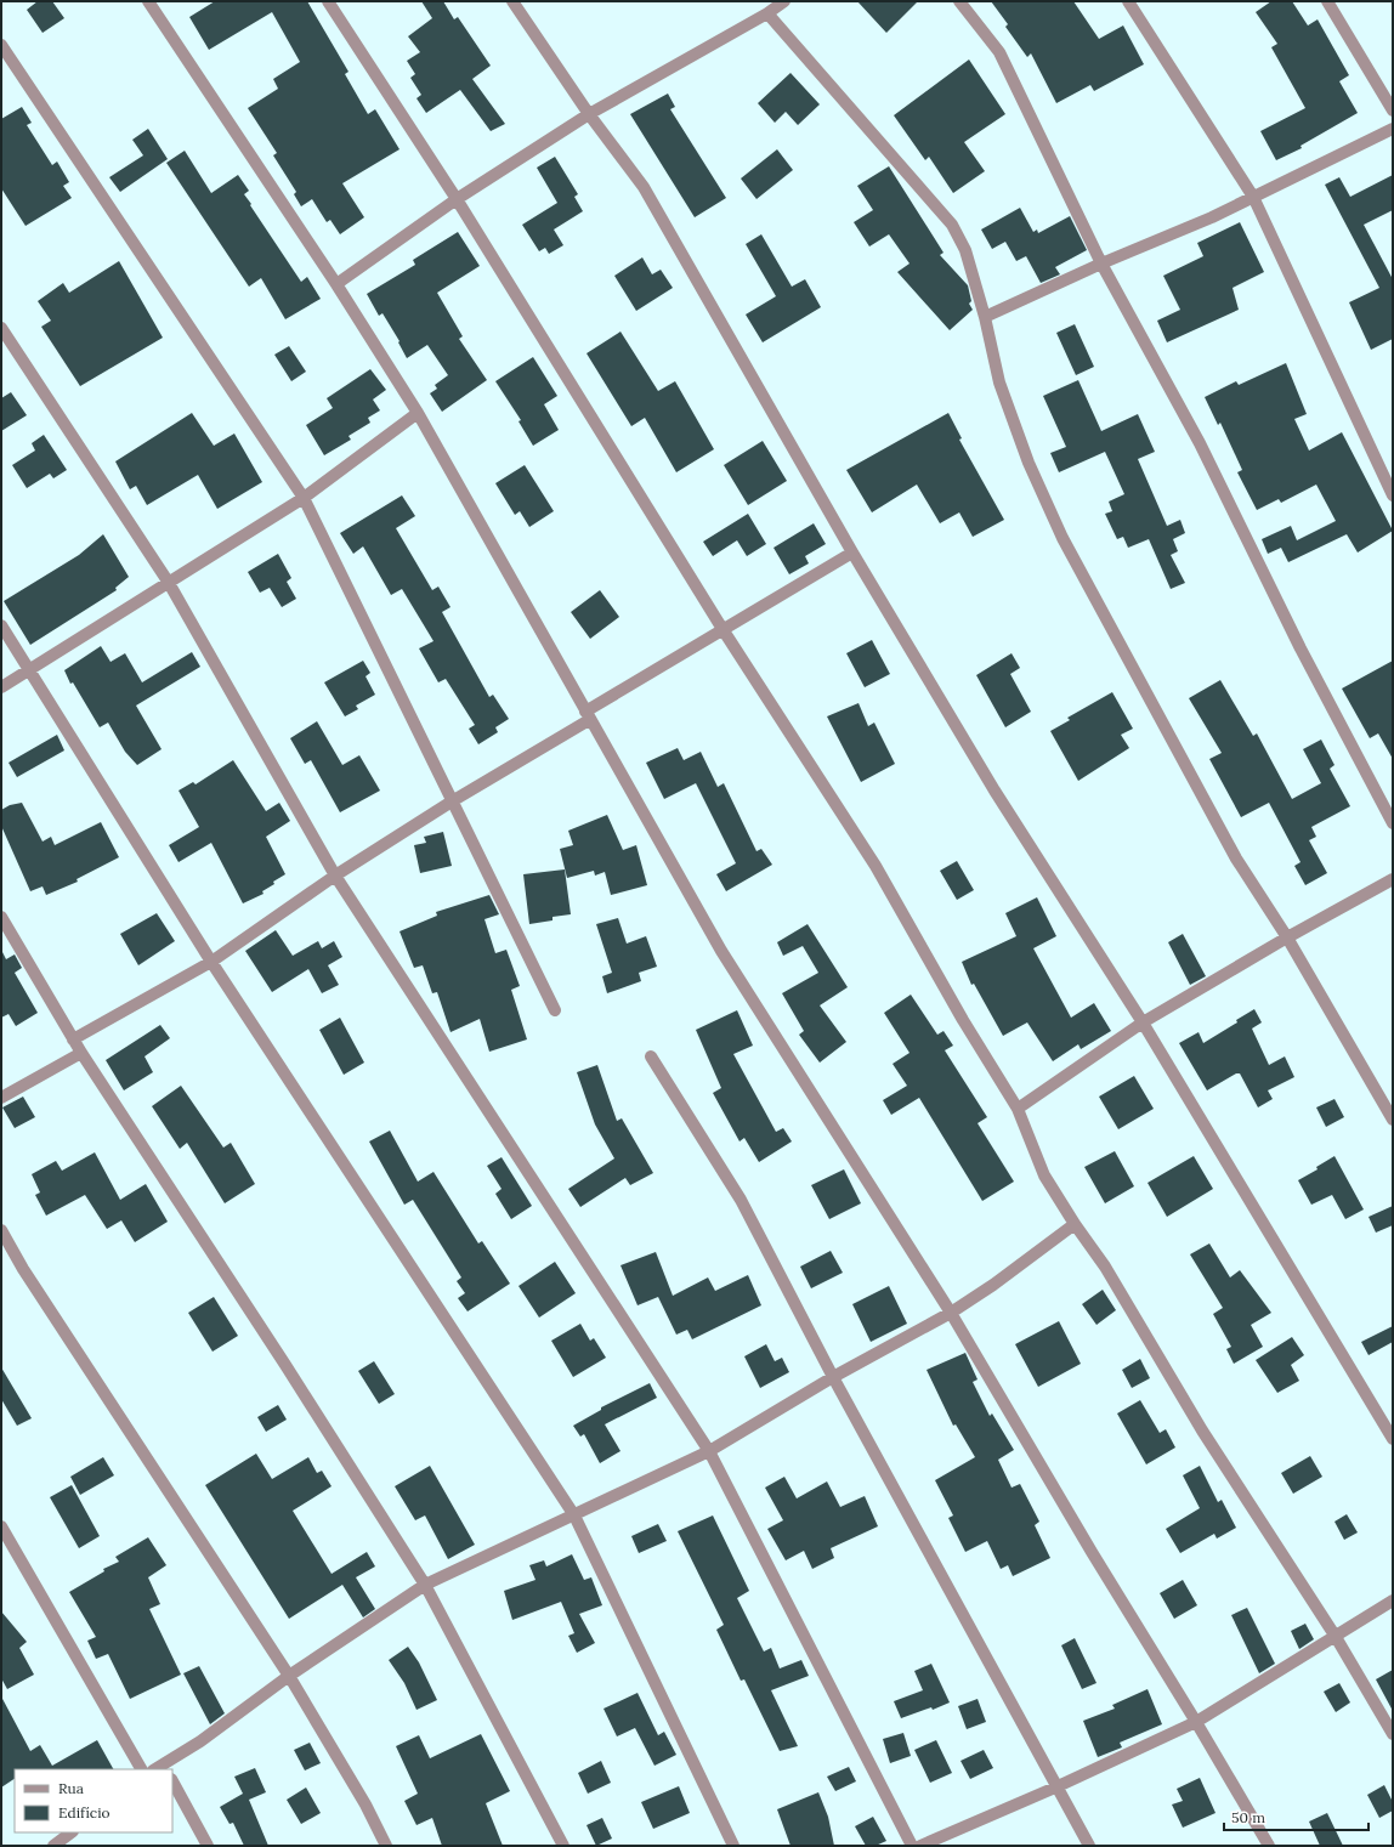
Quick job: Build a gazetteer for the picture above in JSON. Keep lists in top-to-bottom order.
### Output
{
  "legend": ["Rua", "Edifício"],
  "scale_bar": "50 m"
}
